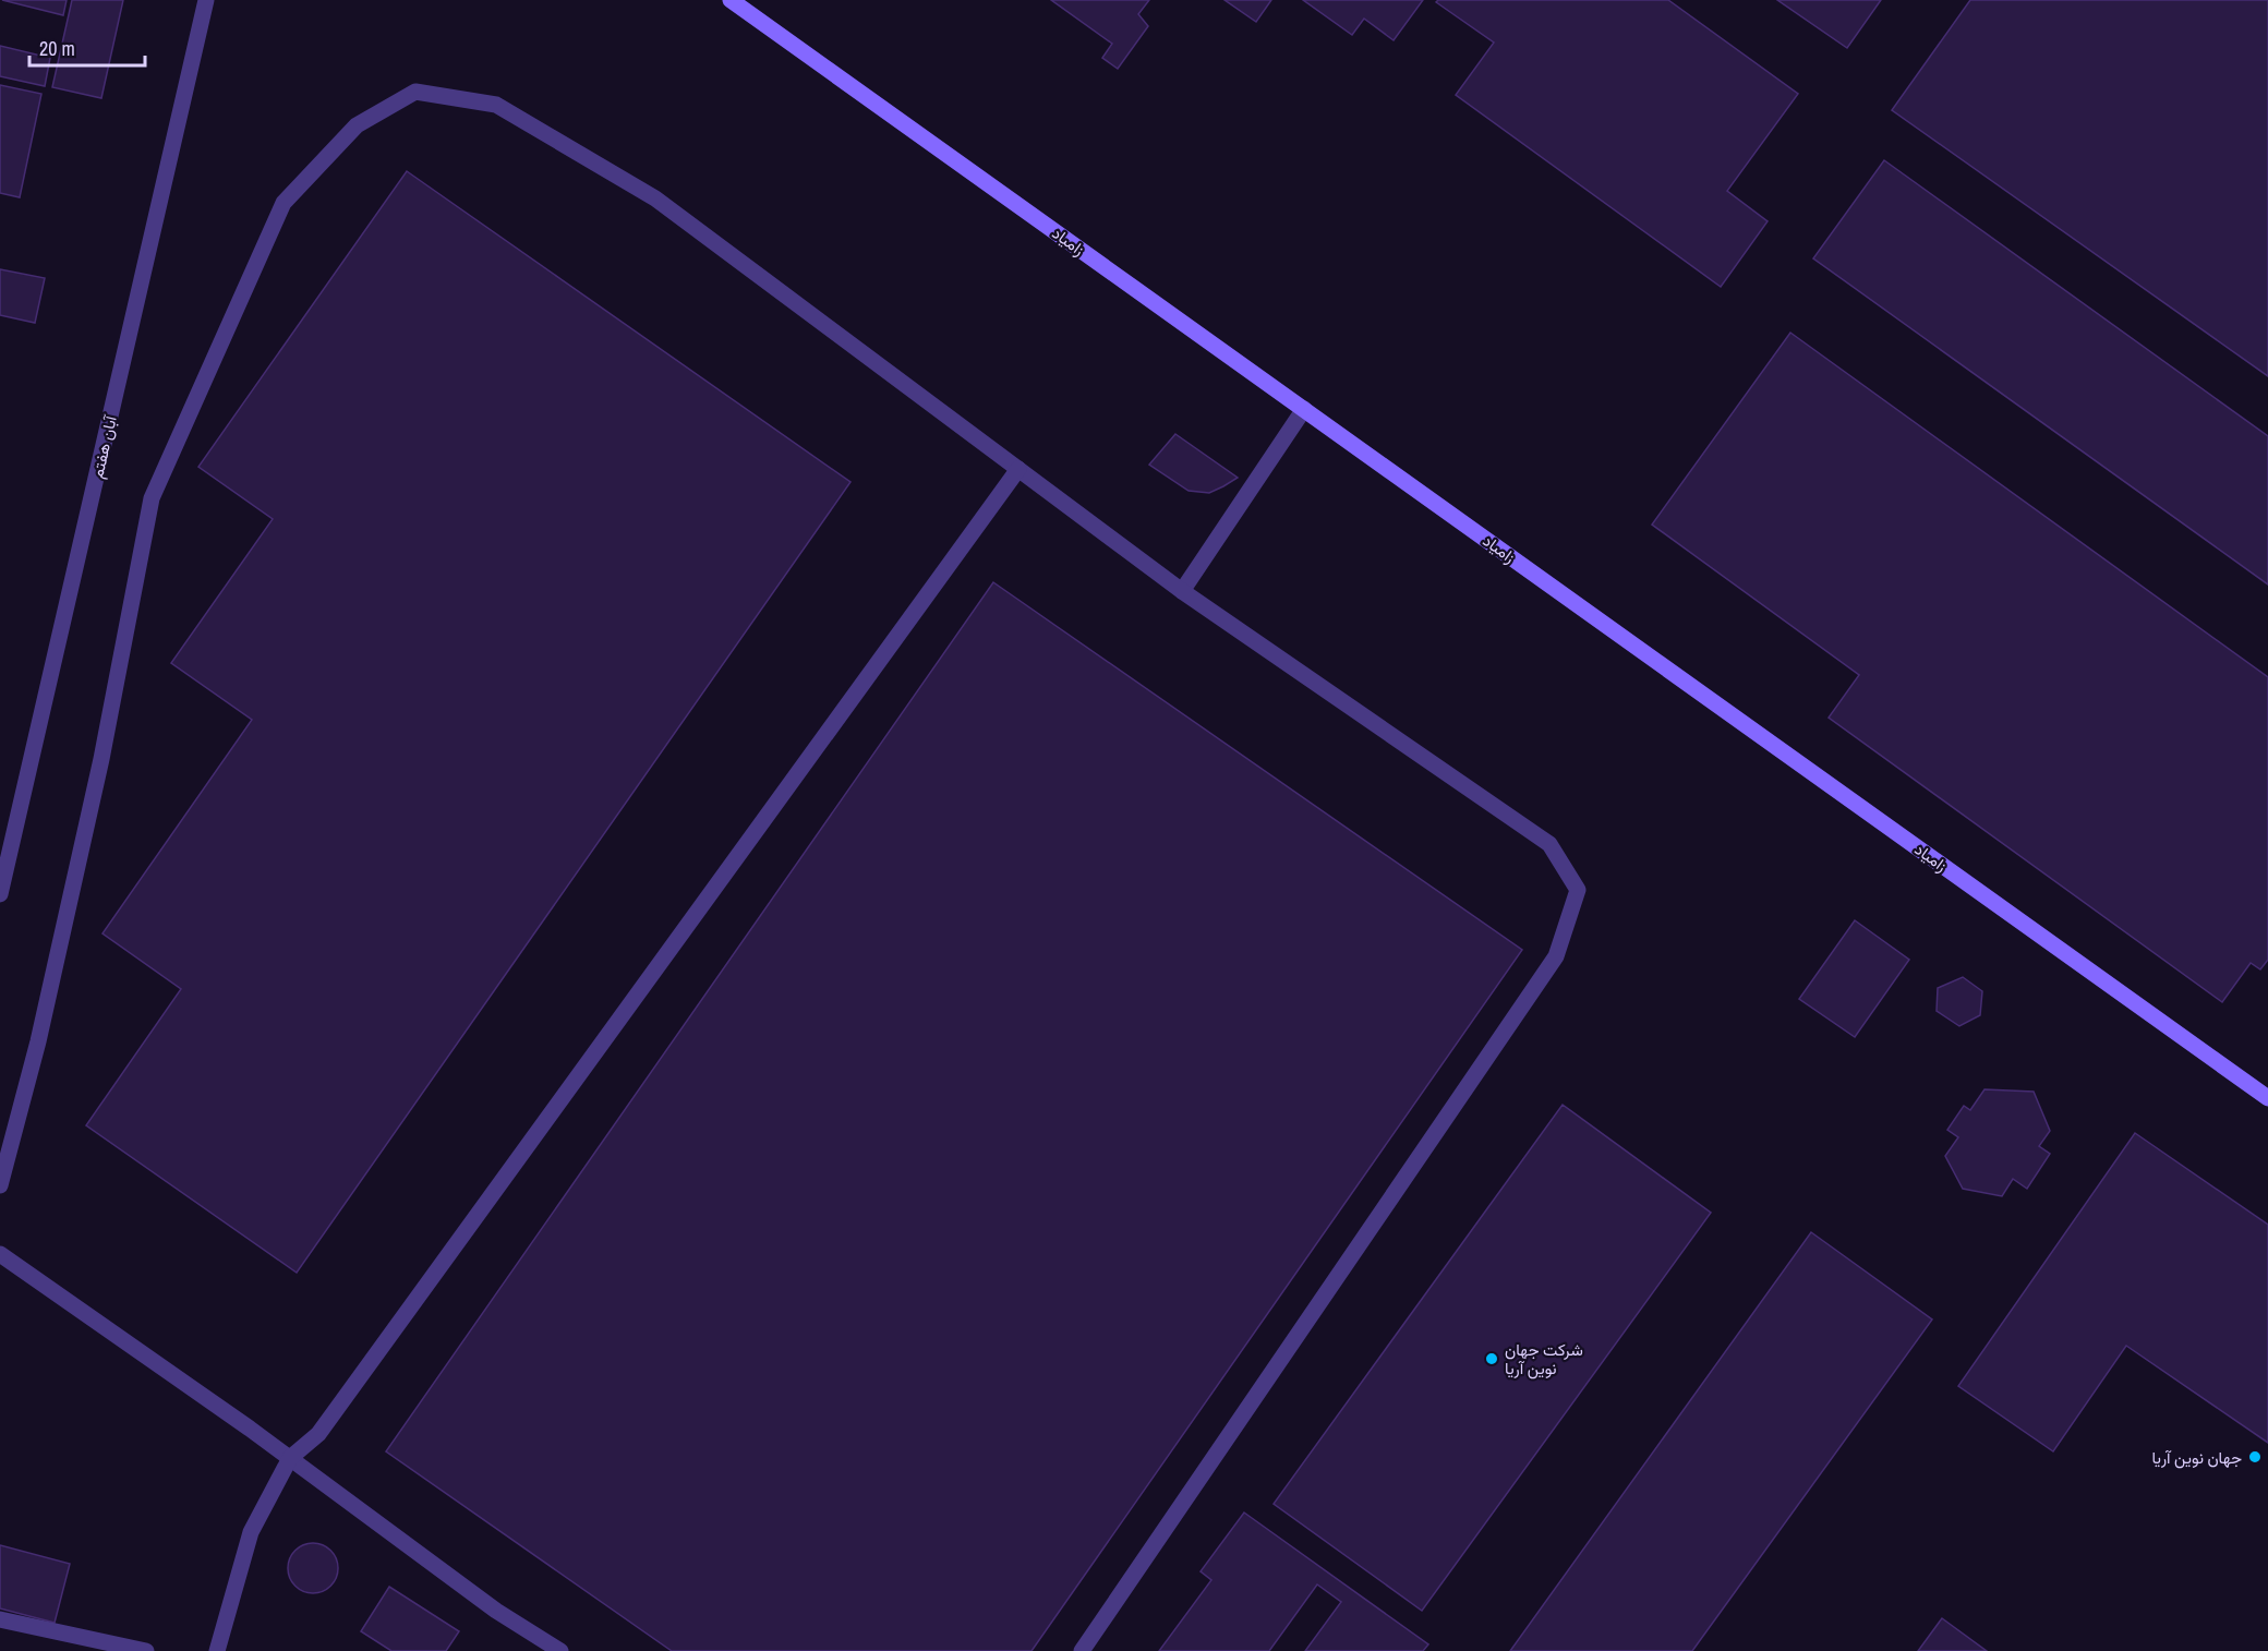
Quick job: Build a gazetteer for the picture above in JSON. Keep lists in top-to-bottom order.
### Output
{
  "streets": {
    "street": ["زامیاد"],
    "lane": ["آبان هفتم"]
  },
  "places": ["شرکت جهان نوین آریا", "جهان نوین آریا"],
  "scale_bar": "20 m"
}
